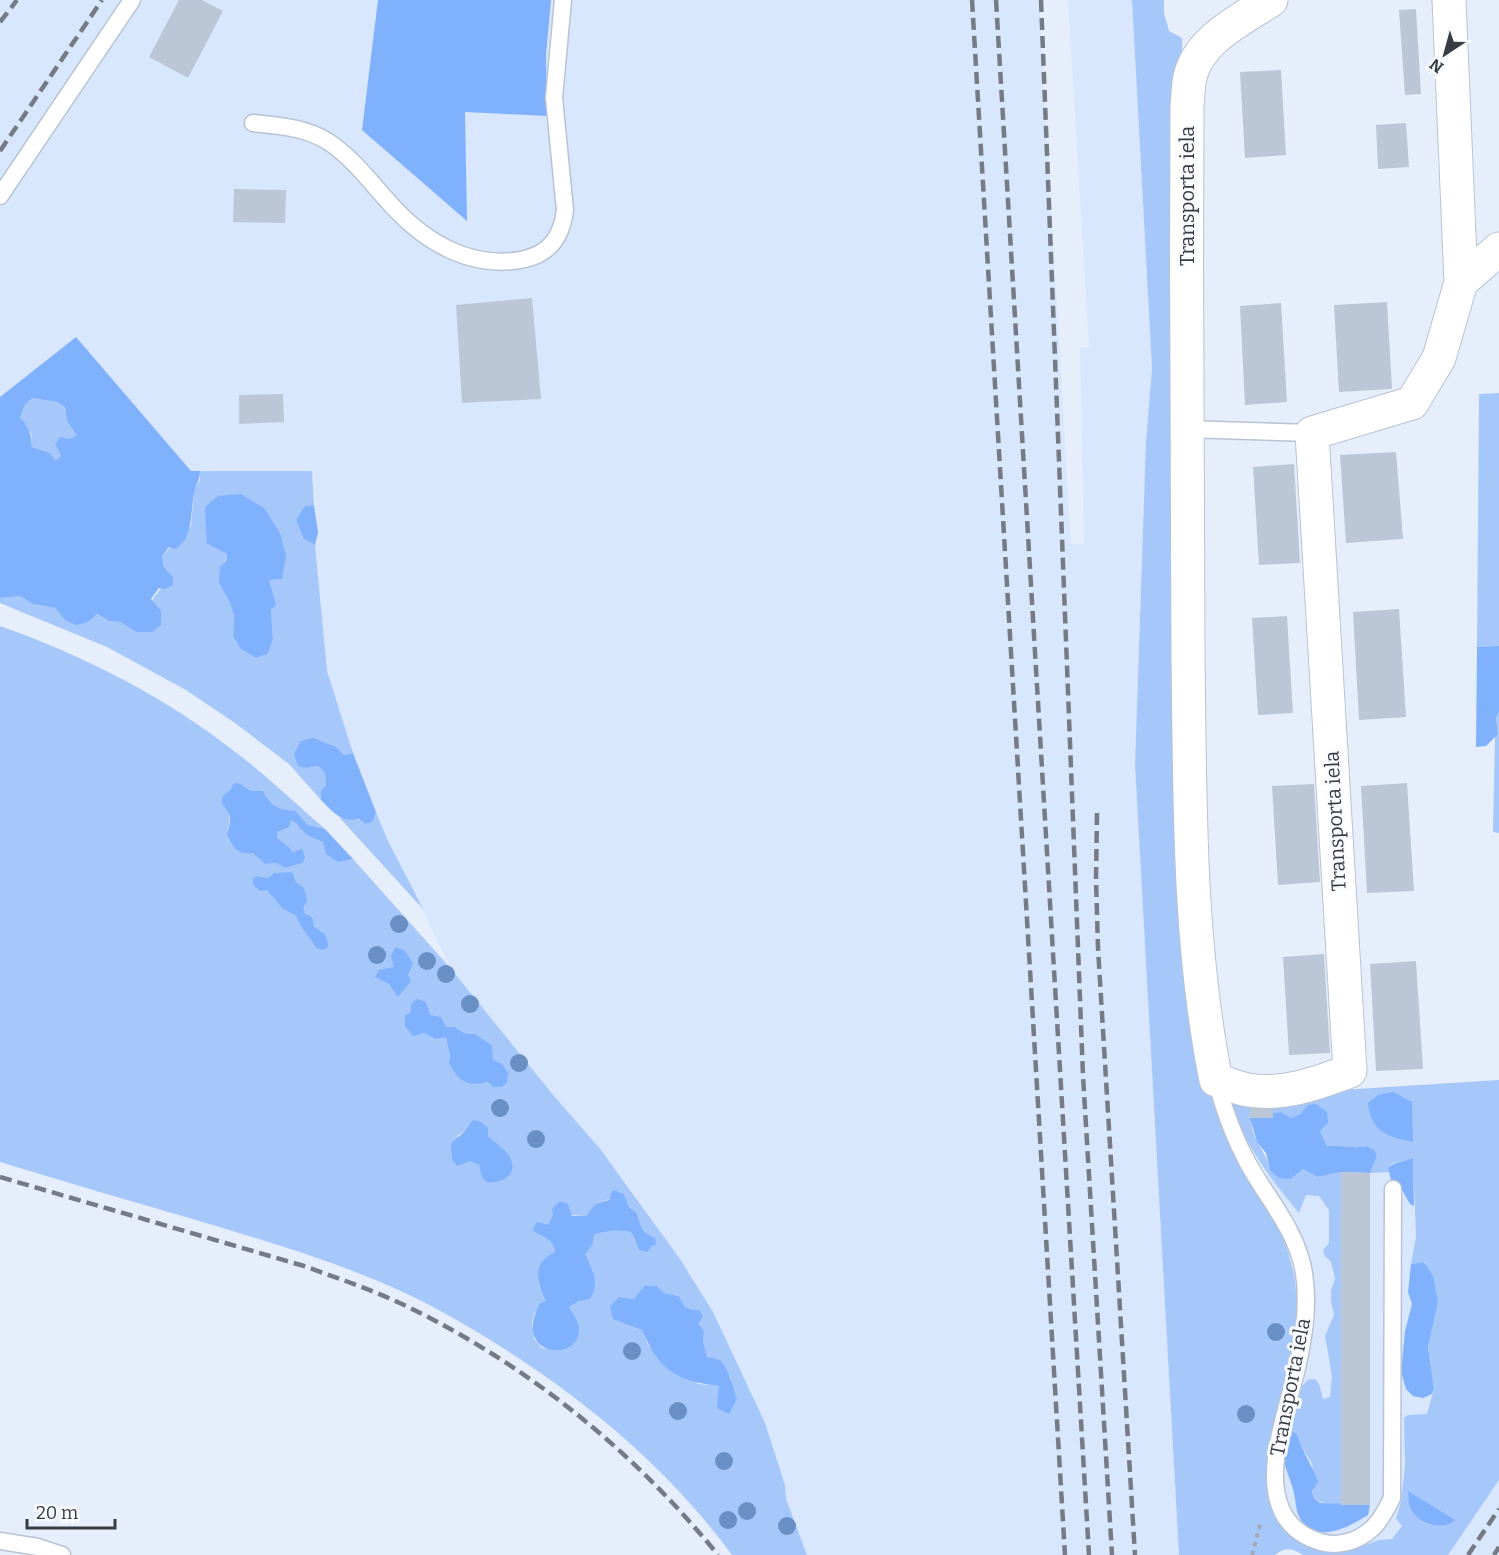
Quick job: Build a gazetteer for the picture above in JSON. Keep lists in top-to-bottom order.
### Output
{
  "streets": {
    "street": ["Transporta iela"]
  },
  "scale_bar": "20 m",
  "north": "bottom left"
}
